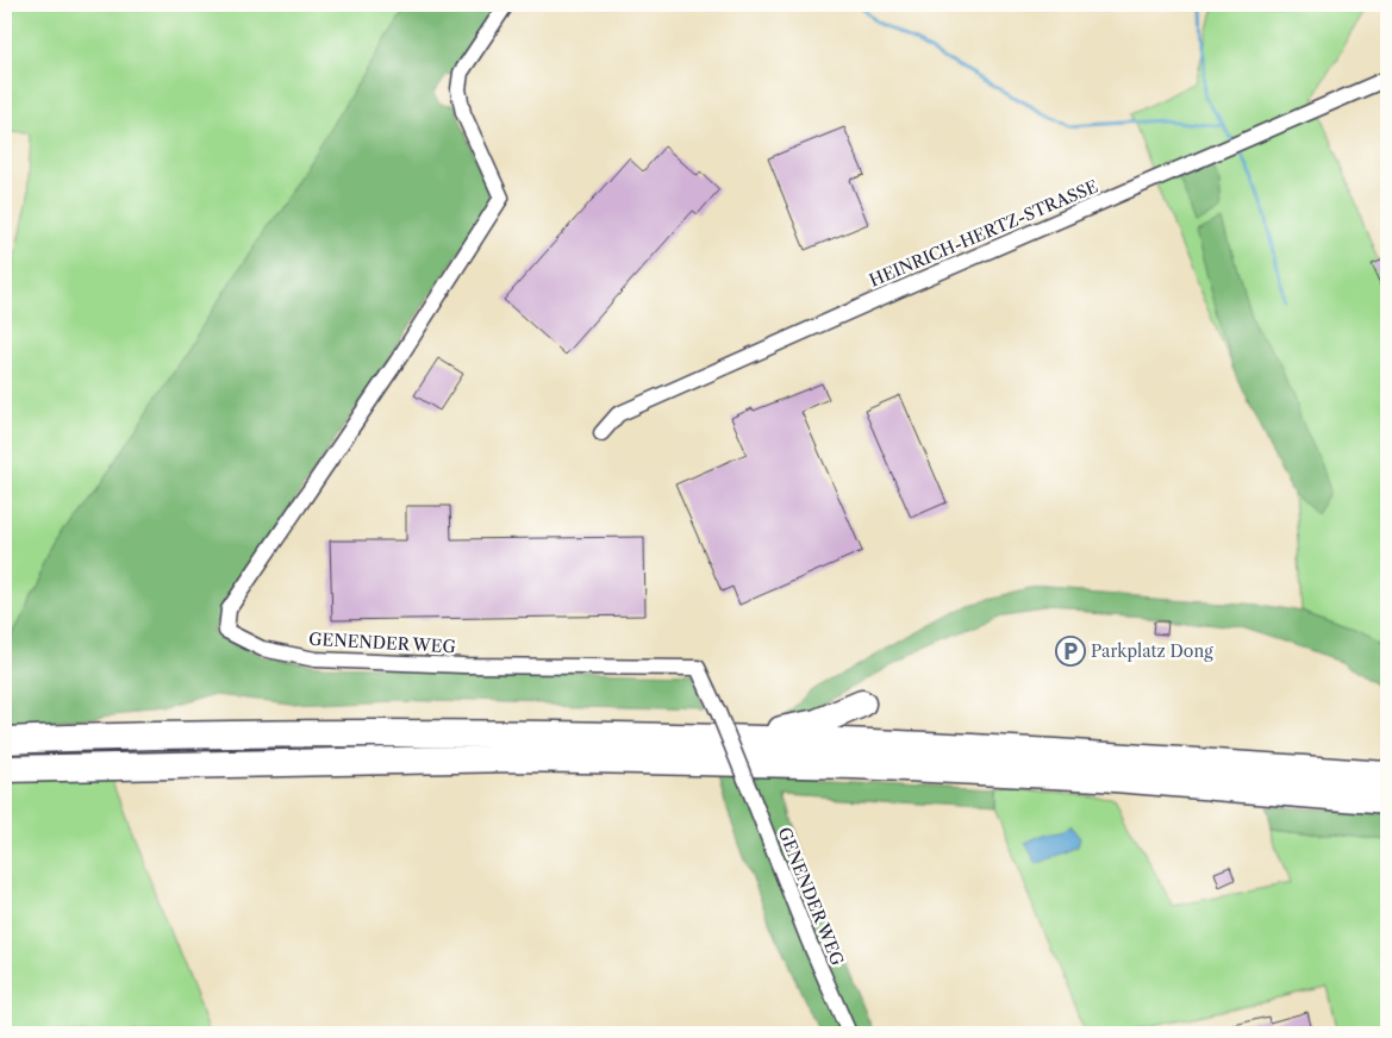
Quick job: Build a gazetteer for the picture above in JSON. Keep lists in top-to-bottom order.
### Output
{
  "streets": {
    "street": ["HEINRICH-HERTZ-STRASSE", "GENENDER WEG"]
  },
  "places": {
    "parking": ["Parkplatz Dong"]
  }
}
